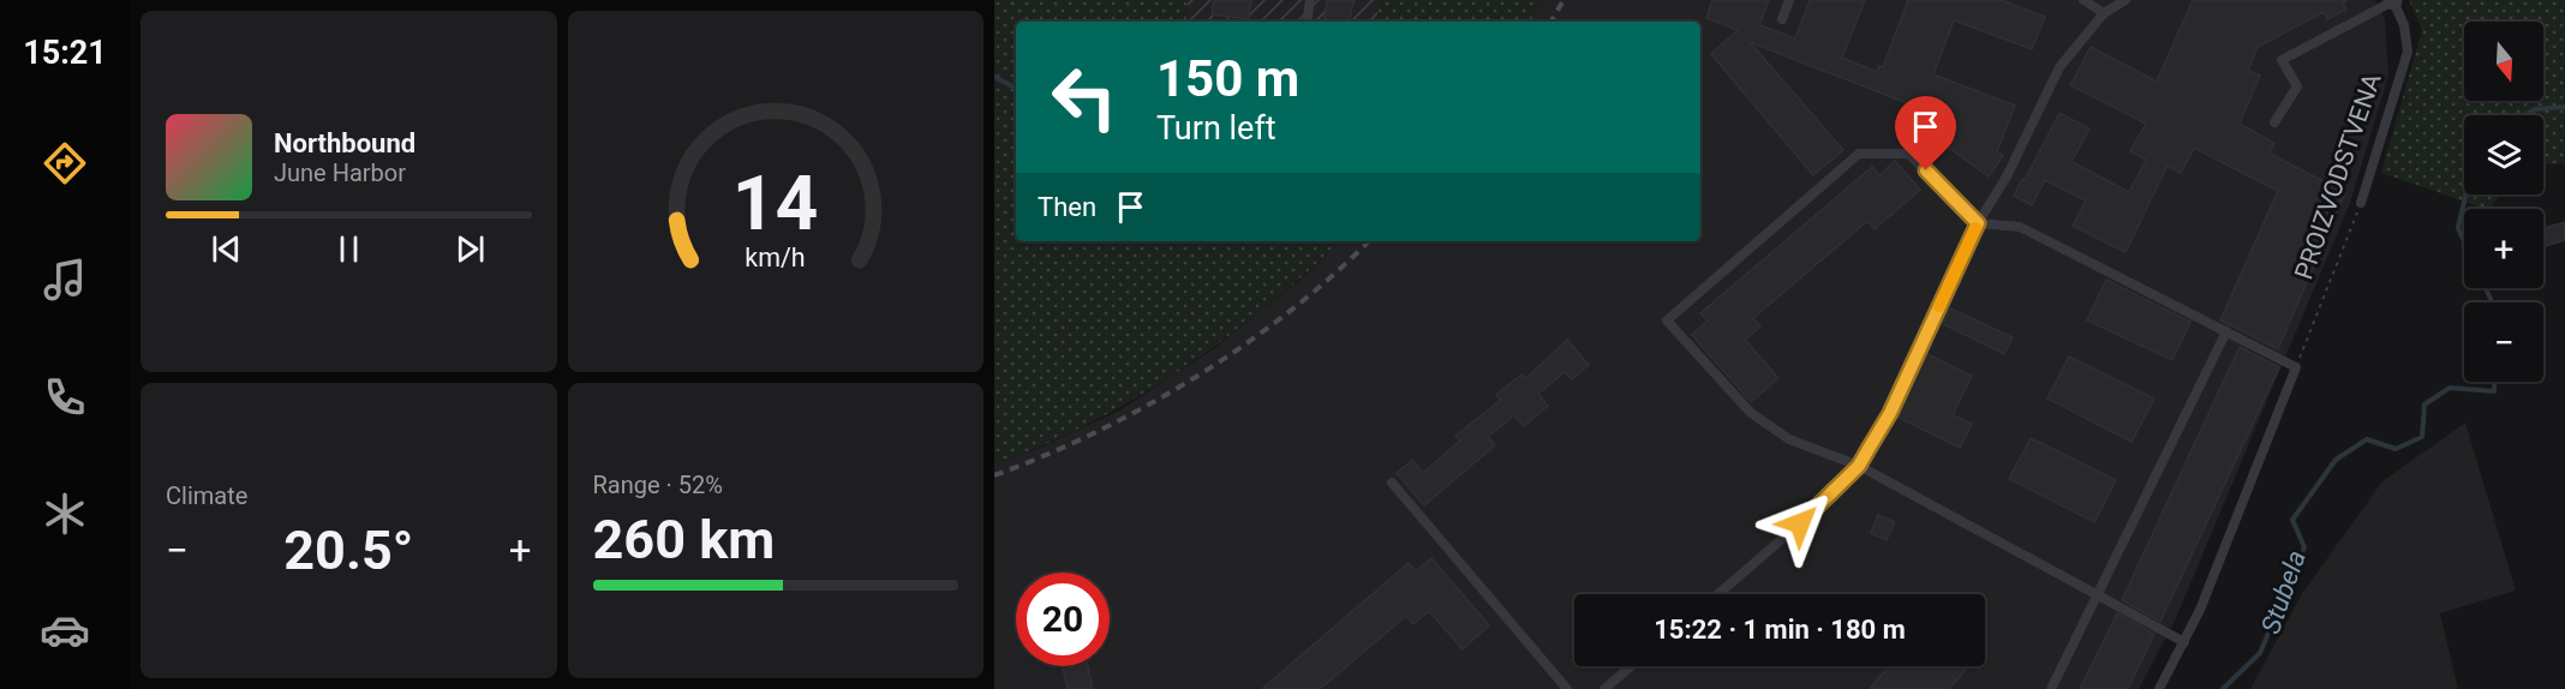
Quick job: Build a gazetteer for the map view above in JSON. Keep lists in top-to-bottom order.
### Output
{
  "streets": {
    "lane": ["PROIZVODSTVENA"]
  },
  "water": ["Stubela"],
  "north": "bottom",
  "page": {
    "tabs": "15:21",
    "map_buttons": ["+", "−"],
    "turn": ["150 m", "Turn left"],
    "song": ["Northbound", "June Harbor"],
    "then": "Then",
    "tile": [
      "Climate",
      ["Range · 52%", "260 km"]
    ],
    "heat": ["−", "20.5°", "+"],
    "limit": "20",
    "trip": "15:22 · 1 min · 180 m",
    "gauge": ["14", "km/h"]
  }
}
